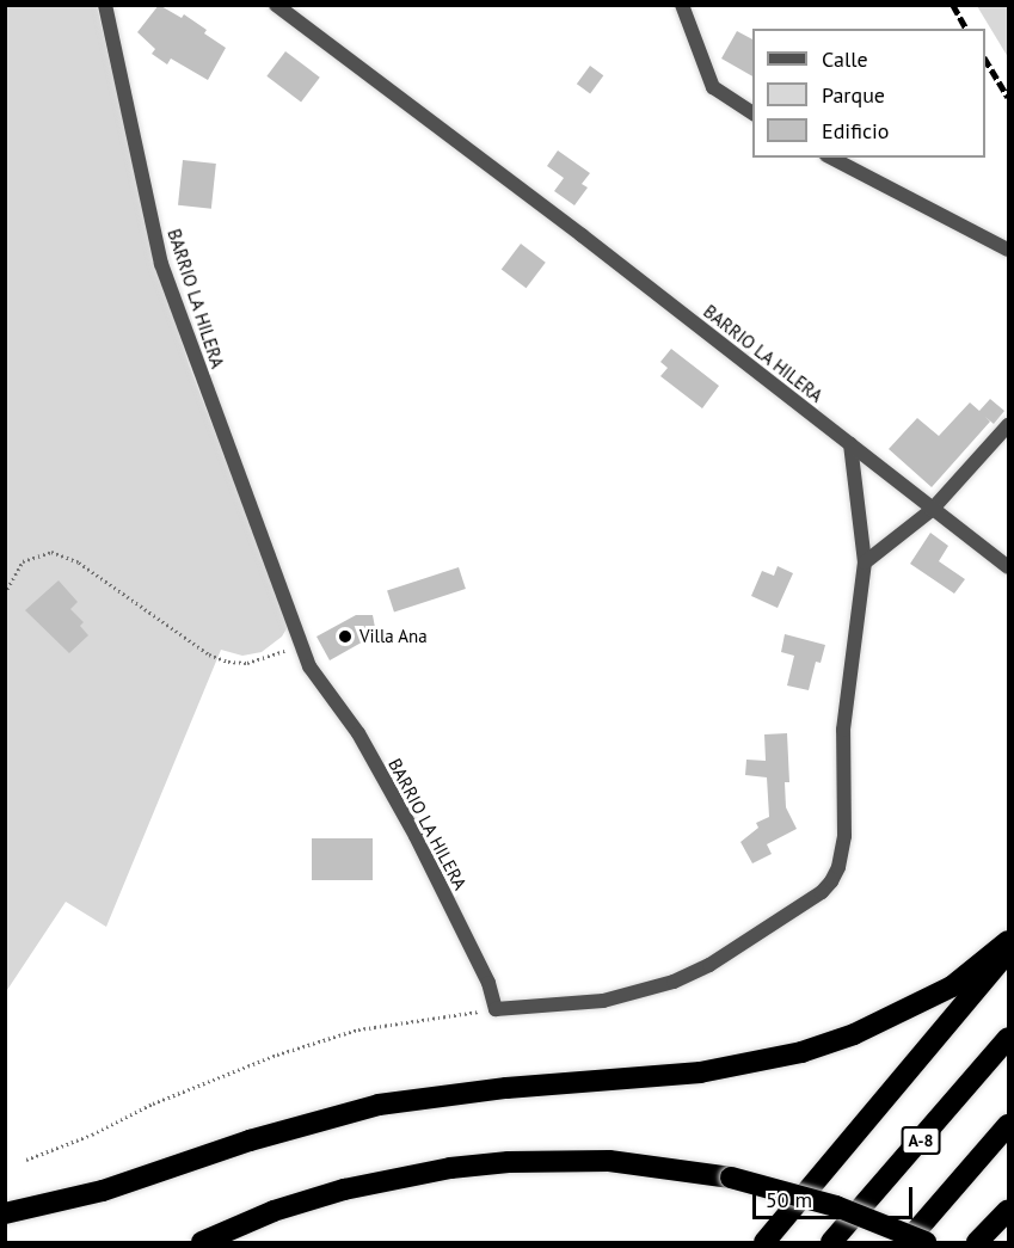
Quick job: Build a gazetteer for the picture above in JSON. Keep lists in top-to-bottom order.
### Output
{
  "streets": {
    "highway": ["A-8"],
    "street": ["BARRIO LA HILERA"]
  },
  "places": ["Villa Ana"],
  "legend": ["Calle", "Parque", "Edificio"],
  "scale_bar": "50 m"
}
